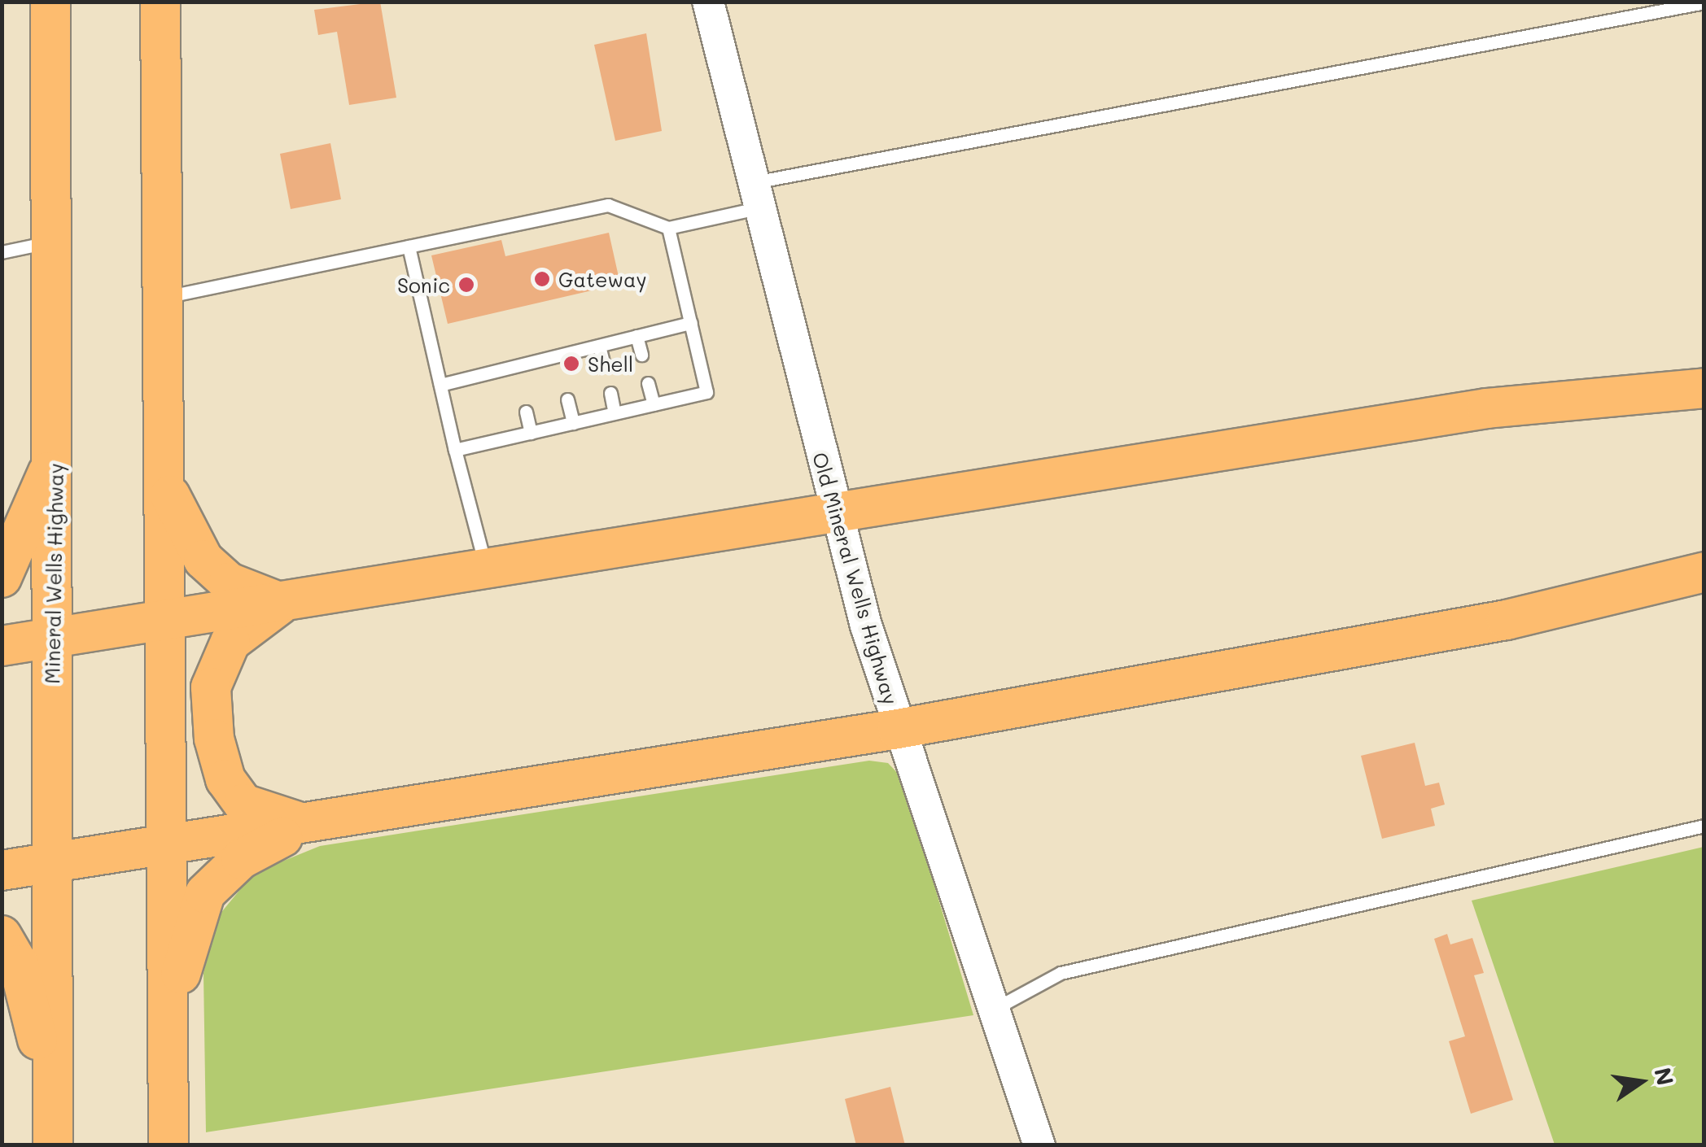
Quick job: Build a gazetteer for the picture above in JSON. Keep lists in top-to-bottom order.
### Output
{
  "streets": {
    "main road": ["Mineral Wells Highway"],
    "street": ["Old Mineral Wells Highway"]
  },
  "places": ["Gateway", "Sonic", "Shell"],
  "north": "right"
}
